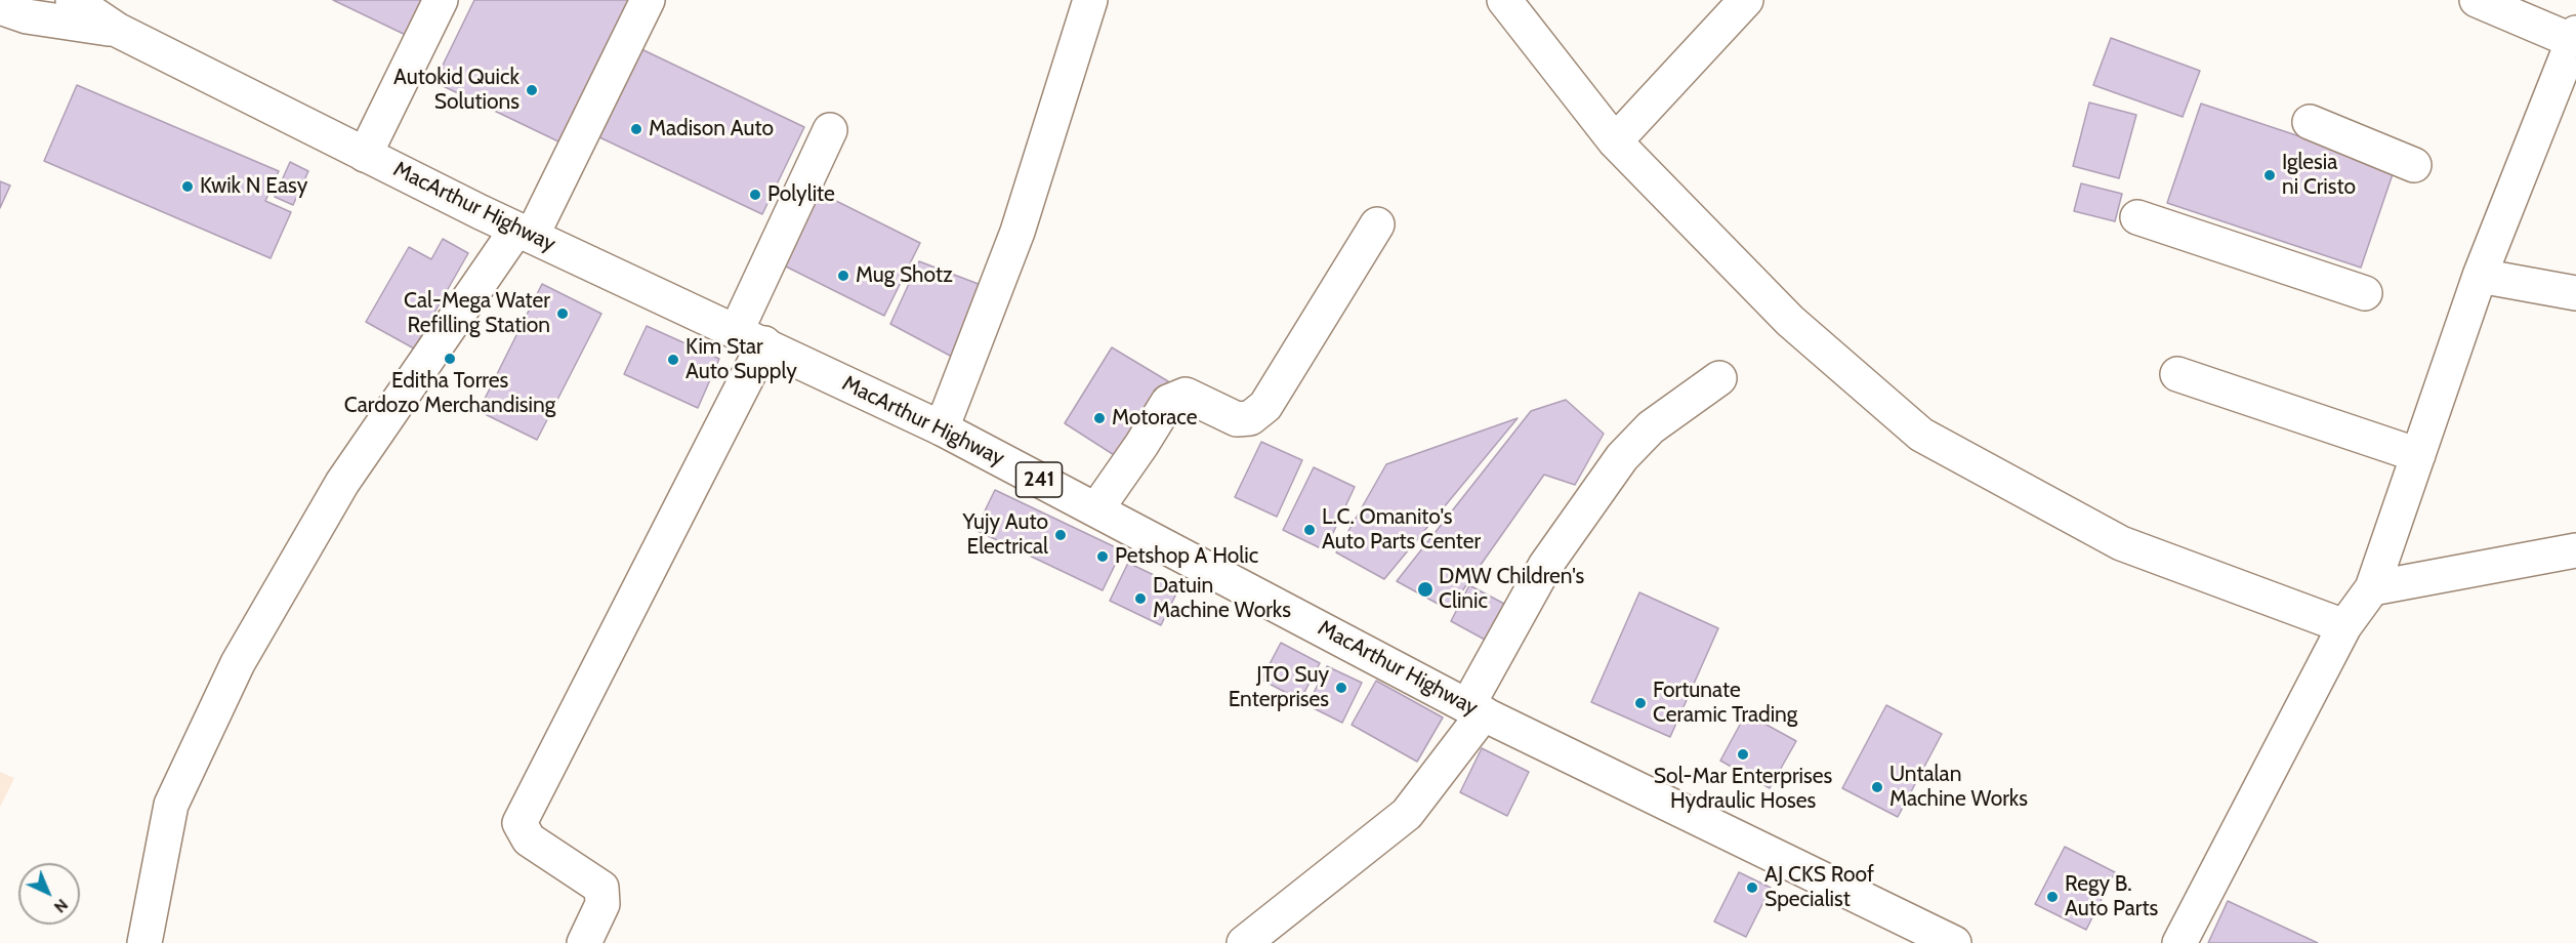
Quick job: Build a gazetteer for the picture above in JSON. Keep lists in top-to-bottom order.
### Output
{
  "streets": {
    "street": ["MacArthur Highway", "241"]
  },
  "places": [
    "Autokid Quick Solutions",
    "Madison Auto",
    "Iglesia ni Cristo",
    "Kwik N Easy",
    "Polylite",
    "Mug Shotz",
    "Cal-Mega Water Refilling Station",
    "Editha Torres Cardozo Merchandising",
    "Kim Star Auto Supply",
    "Motorace",
    "L.C. Omanito's Auto Parts Center",
    "Yujy Auto Electrical",
    "Petshop A Holic",
    "DMW Children's Clinic",
    "Datuin Machine Works",
    "JTO Suy Enterprises",
    "Fortunate Ceramic Trading",
    "Sol-Mar Enterprises Hydraulic Hoses",
    "Untalan Machine Works",
    "AJ CKS Roof Specialist",
    "Regy B. Auto Parts"
  ],
  "north": "bottom right"
}
